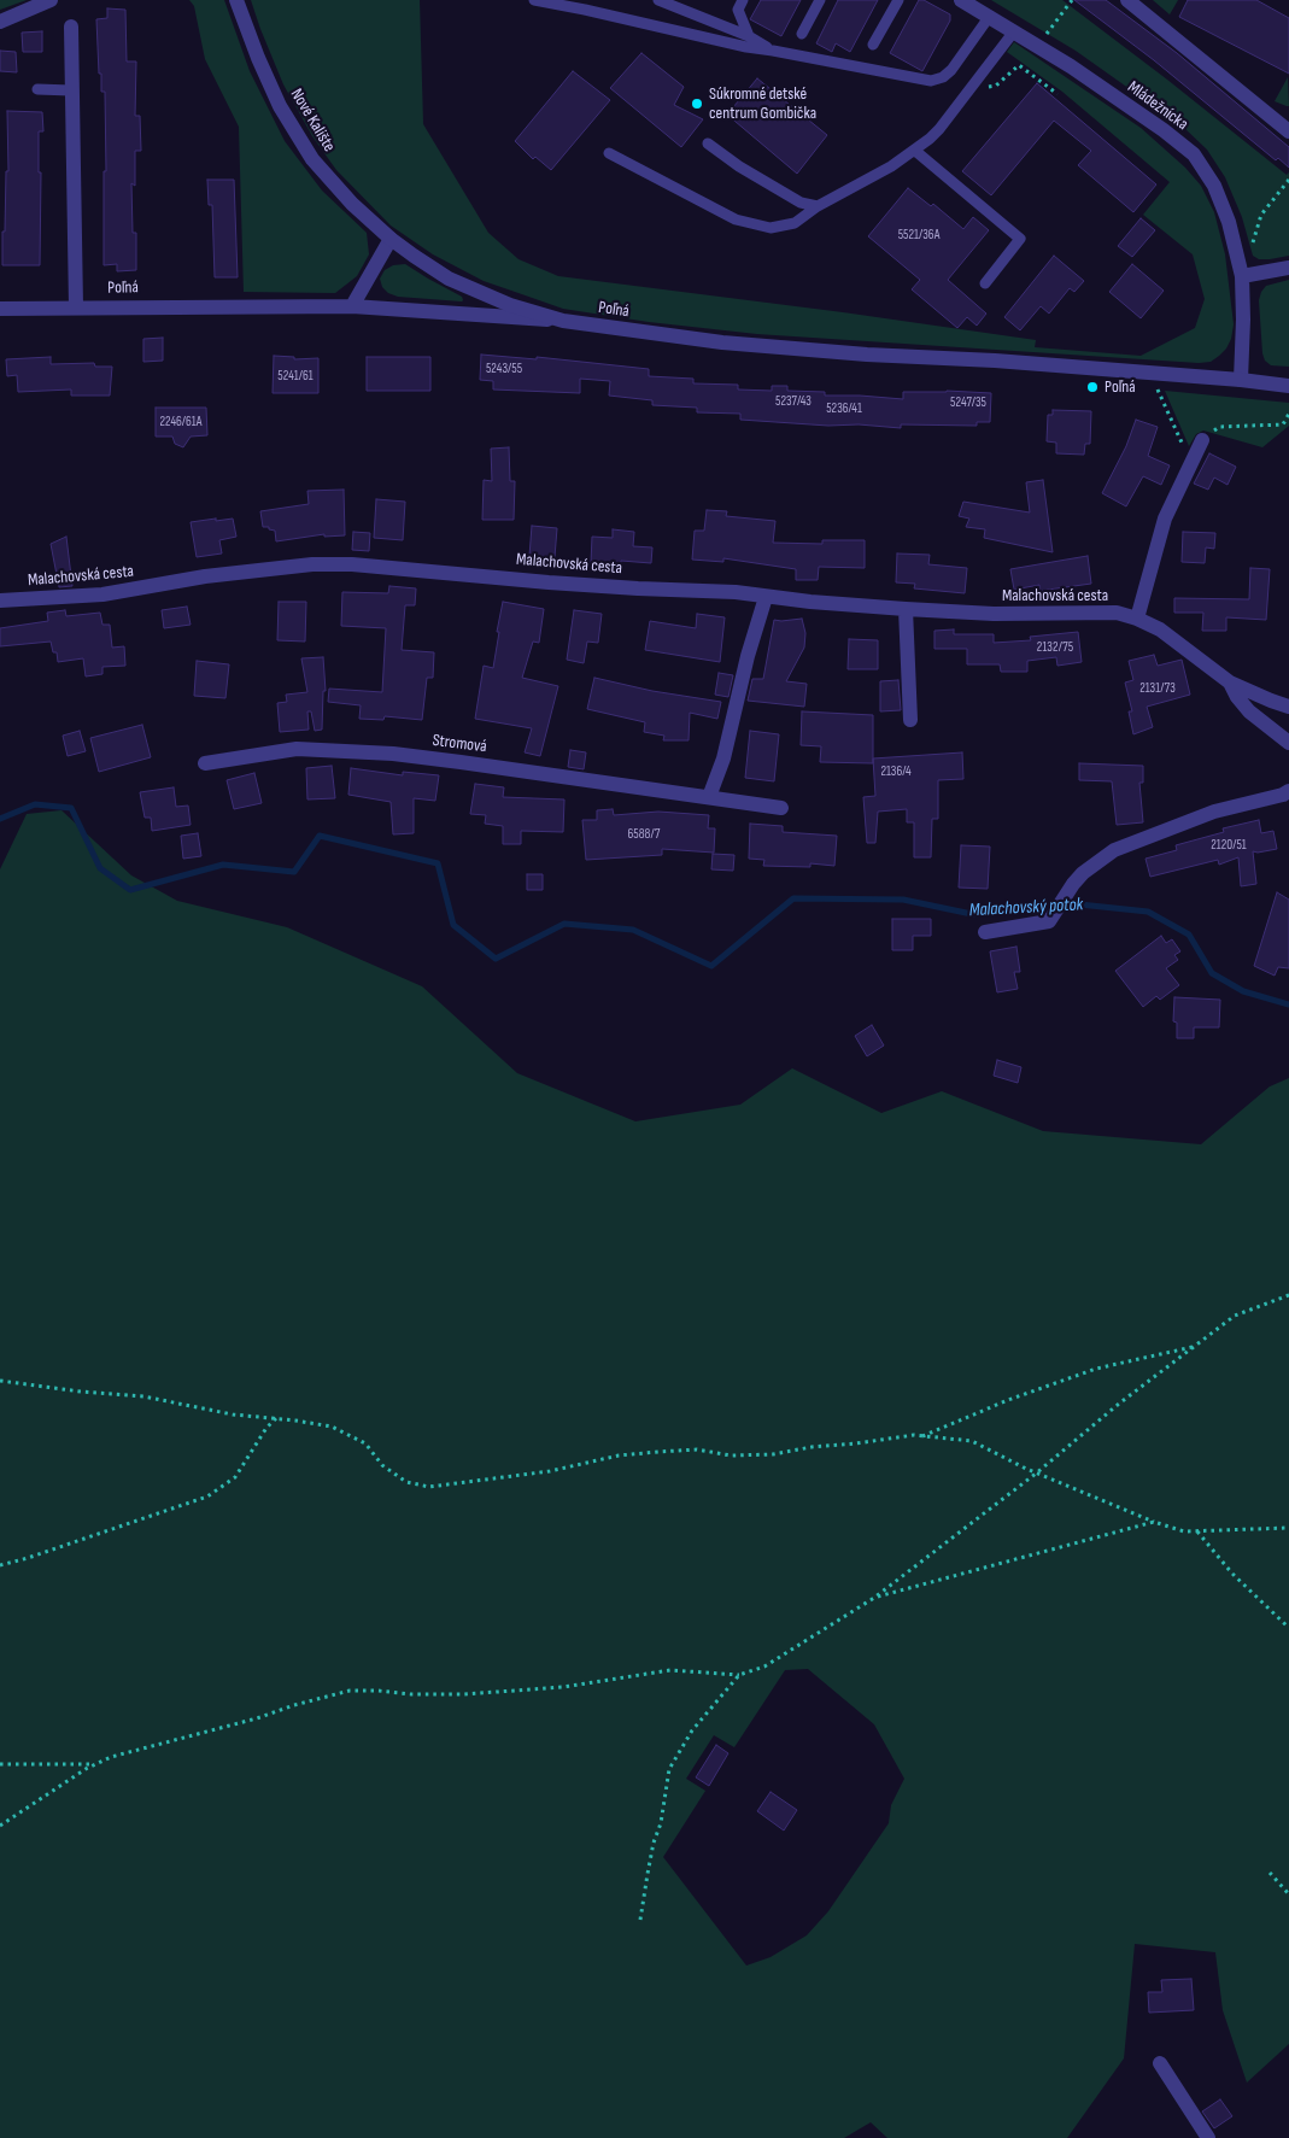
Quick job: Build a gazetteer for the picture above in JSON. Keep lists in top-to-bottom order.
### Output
{
  "streets": {
    "street": [
      "Mládežnícka",
      "Nové Kalište",
      "Poľná",
      "Malachovská cesta",
      "Stromová"
    ]
  },
  "crossings": [
    ["Mládežnícka", "Poľná"],
    ["Nové Kalište", "Poľná"]
  ],
  "water": ["Malachovský potok"],
  "places": ["Súkromné detské centrum Gombička", "Poľná"],
  "house_numbers": [
    "5521/36A",
    "5243/55",
    "5241/61",
    "5237/43",
    "5247/35",
    "5236/41",
    "2246/61A",
    "2132/75",
    "2131/73",
    "2136/4",
    "6588/7",
    "2120/51"
  ]
}
